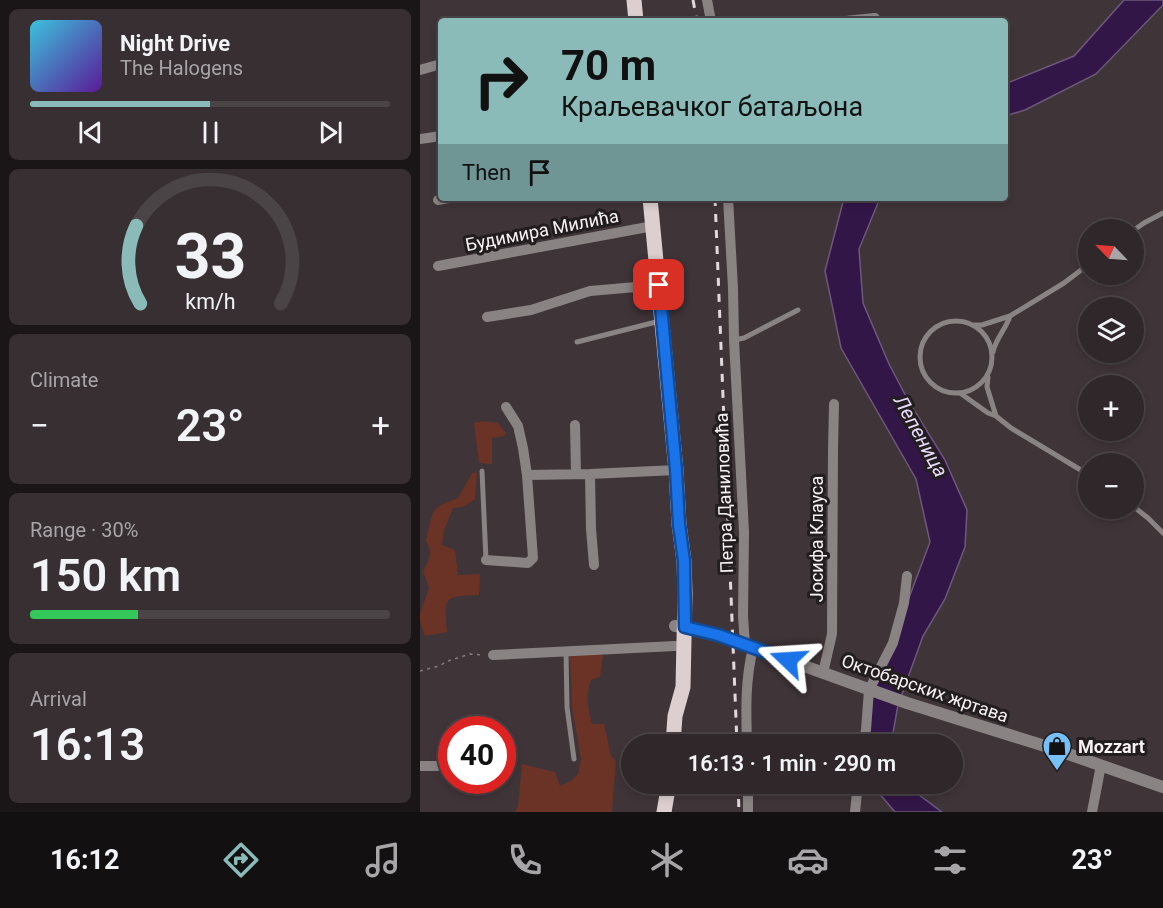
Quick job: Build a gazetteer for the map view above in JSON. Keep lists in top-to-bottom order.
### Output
{
  "streets": {
    "street": [
      "Будимира Милића",
      "Петра Даниловића",
      "Јосифа Клауса",
      "Октобарских жртава"
    ]
  },
  "crossings": [
    ["Петра Даниловића", "Октобарских жртава"],
    ["Јосифа Клауса", "Октобарских жртава"]
  ],
  "water": ["Лепеница"],
  "places": {
    "shop": ["Mozzart"]
  },
  "north": "top left",
  "page": {
    "turn": ["70 m", "Краљевачког батаљона"],
    "song": ["Night Drive", "The Halogens"],
    "then": "Then",
    "map_buttons": ["+", "−"],
    "tile": [
      "Climate",
      ["Range · 30%", "150 km"],
      ["Arrival", "16:13"]
    ],
    "heat": ["−", "23°", "+"],
    "limit": "40",
    "trip": "16:13 · 1 min · 290 m",
    "tabs": ["16:12", "23°"],
    "gauge": ["33", "km/h"]
  }
}
